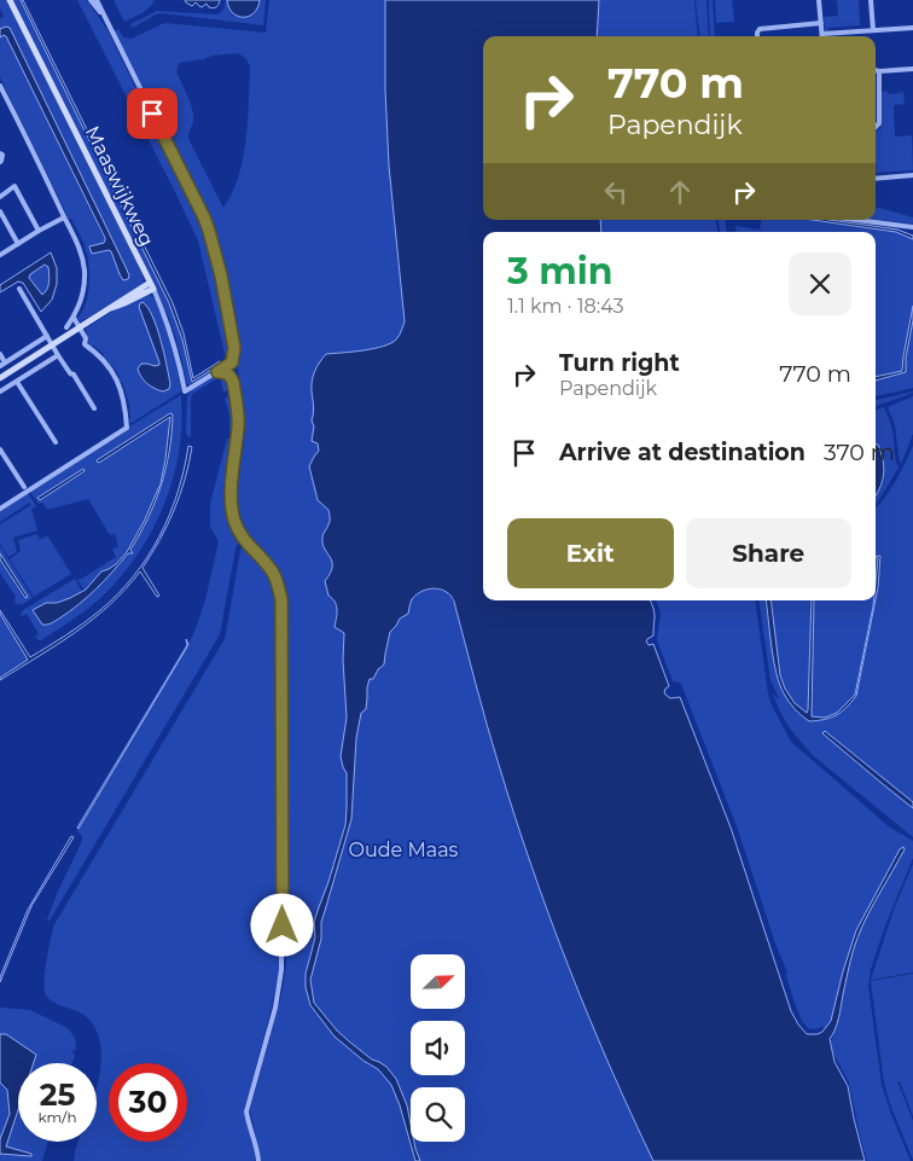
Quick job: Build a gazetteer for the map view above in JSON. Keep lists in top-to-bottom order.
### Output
{
  "streets": {
    "street": ["Maaswijkweg"]
  },
  "parks": ["Oude Maas"],
  "north": "top right",
  "page": {
    "turn": ["770 m", "Papendijk"],
    "heading": ["3 min", "1.1 km · 18:43"],
    "list": [
      {
        "name": "Turn right",
        "note": "Papendijk",
        "value": "770 m"
      },
      {
        "name": "Arrive at destination",
        "value": "370 m"
      }
    ],
    "buttons": ["Exit", "Share"],
    "speed": "25 km/h",
    "limit": "30"
  }
}
